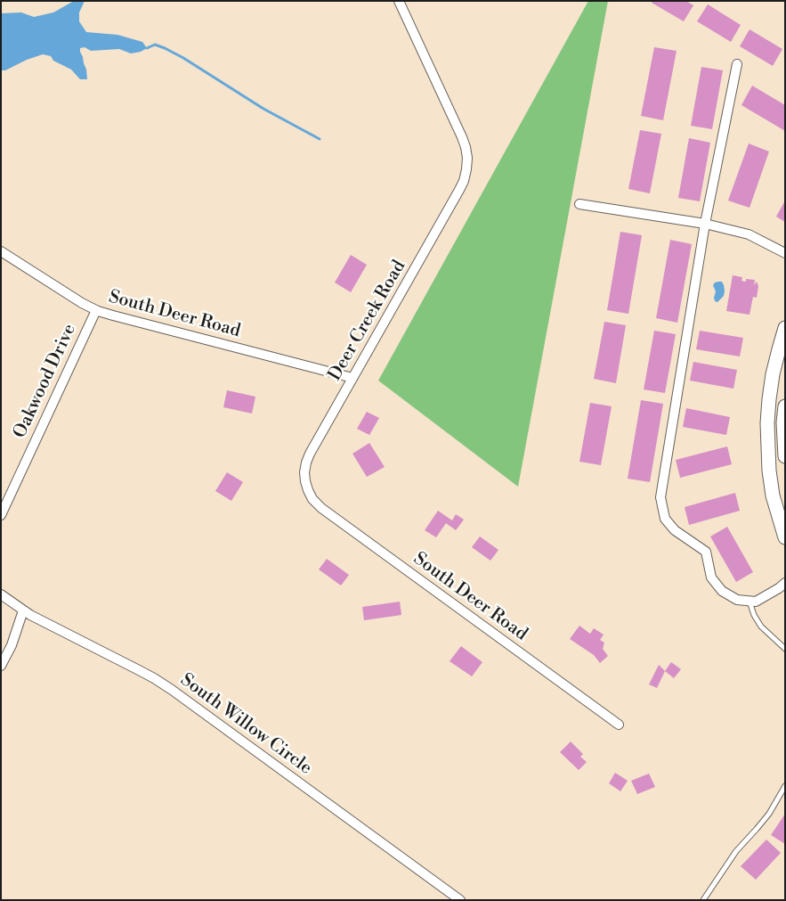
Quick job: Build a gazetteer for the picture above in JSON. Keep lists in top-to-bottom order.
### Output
{
  "streets": {
    "street": [
      "South Deer Road",
      "Deer Creek Road",
      "Oakwood Drive",
      "South Willow Circle"
    ]
  },
  "crossings": [
    ["South Deer Road", "Deer Creek Road"],
    ["South Deer Road", "Oakwood Drive"]
  ]
}
